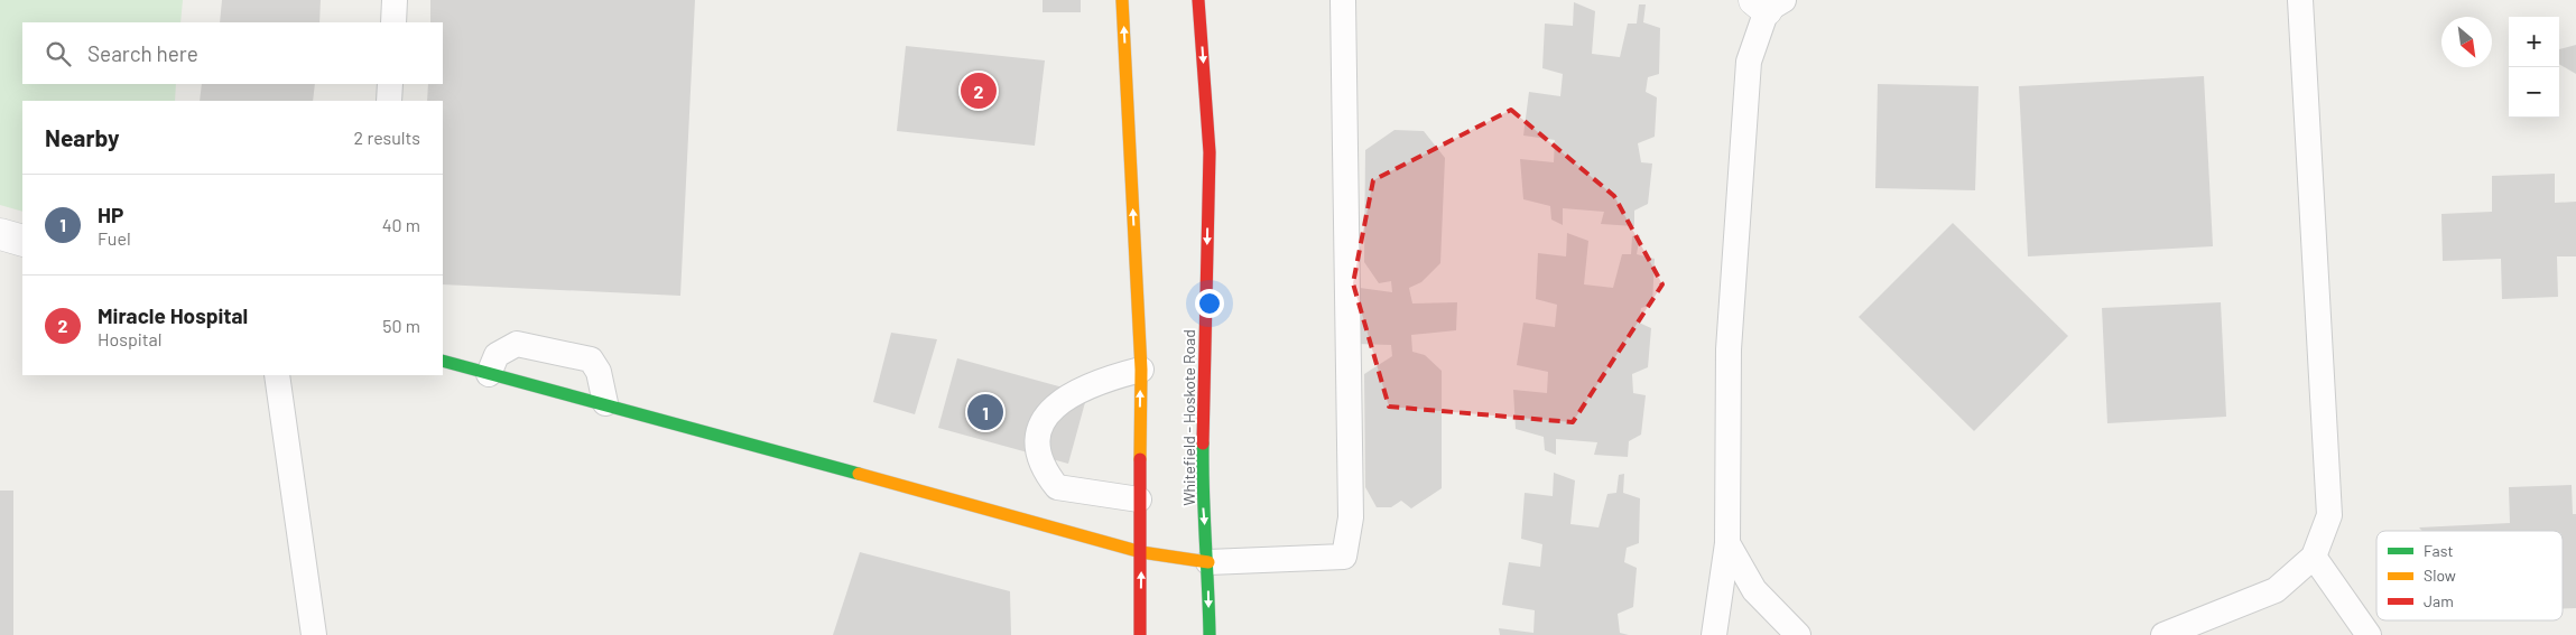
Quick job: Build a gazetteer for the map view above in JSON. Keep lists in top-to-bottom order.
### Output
{
  "streets": {
    "main road": ["Whitefield - Hoskote Road"]
  },
  "legend": ["Fast", "Slow", "Jam"],
  "north": "bottom right",
  "page": {
    "map_buttons": ["+", "−"],
    "search": "Search here",
    "pins": ["2", "1"],
    "heading": ["Nearby", "2 results"],
    "list": [
      {
        "mark": "1",
        "name": "HP",
        "note": "Fuel",
        "value": "40 m"
      },
      {
        "mark": "2",
        "name": "Miracle Hospital",
        "note": "Hospital",
        "value": "50 m"
      }
    ]
  }
}
